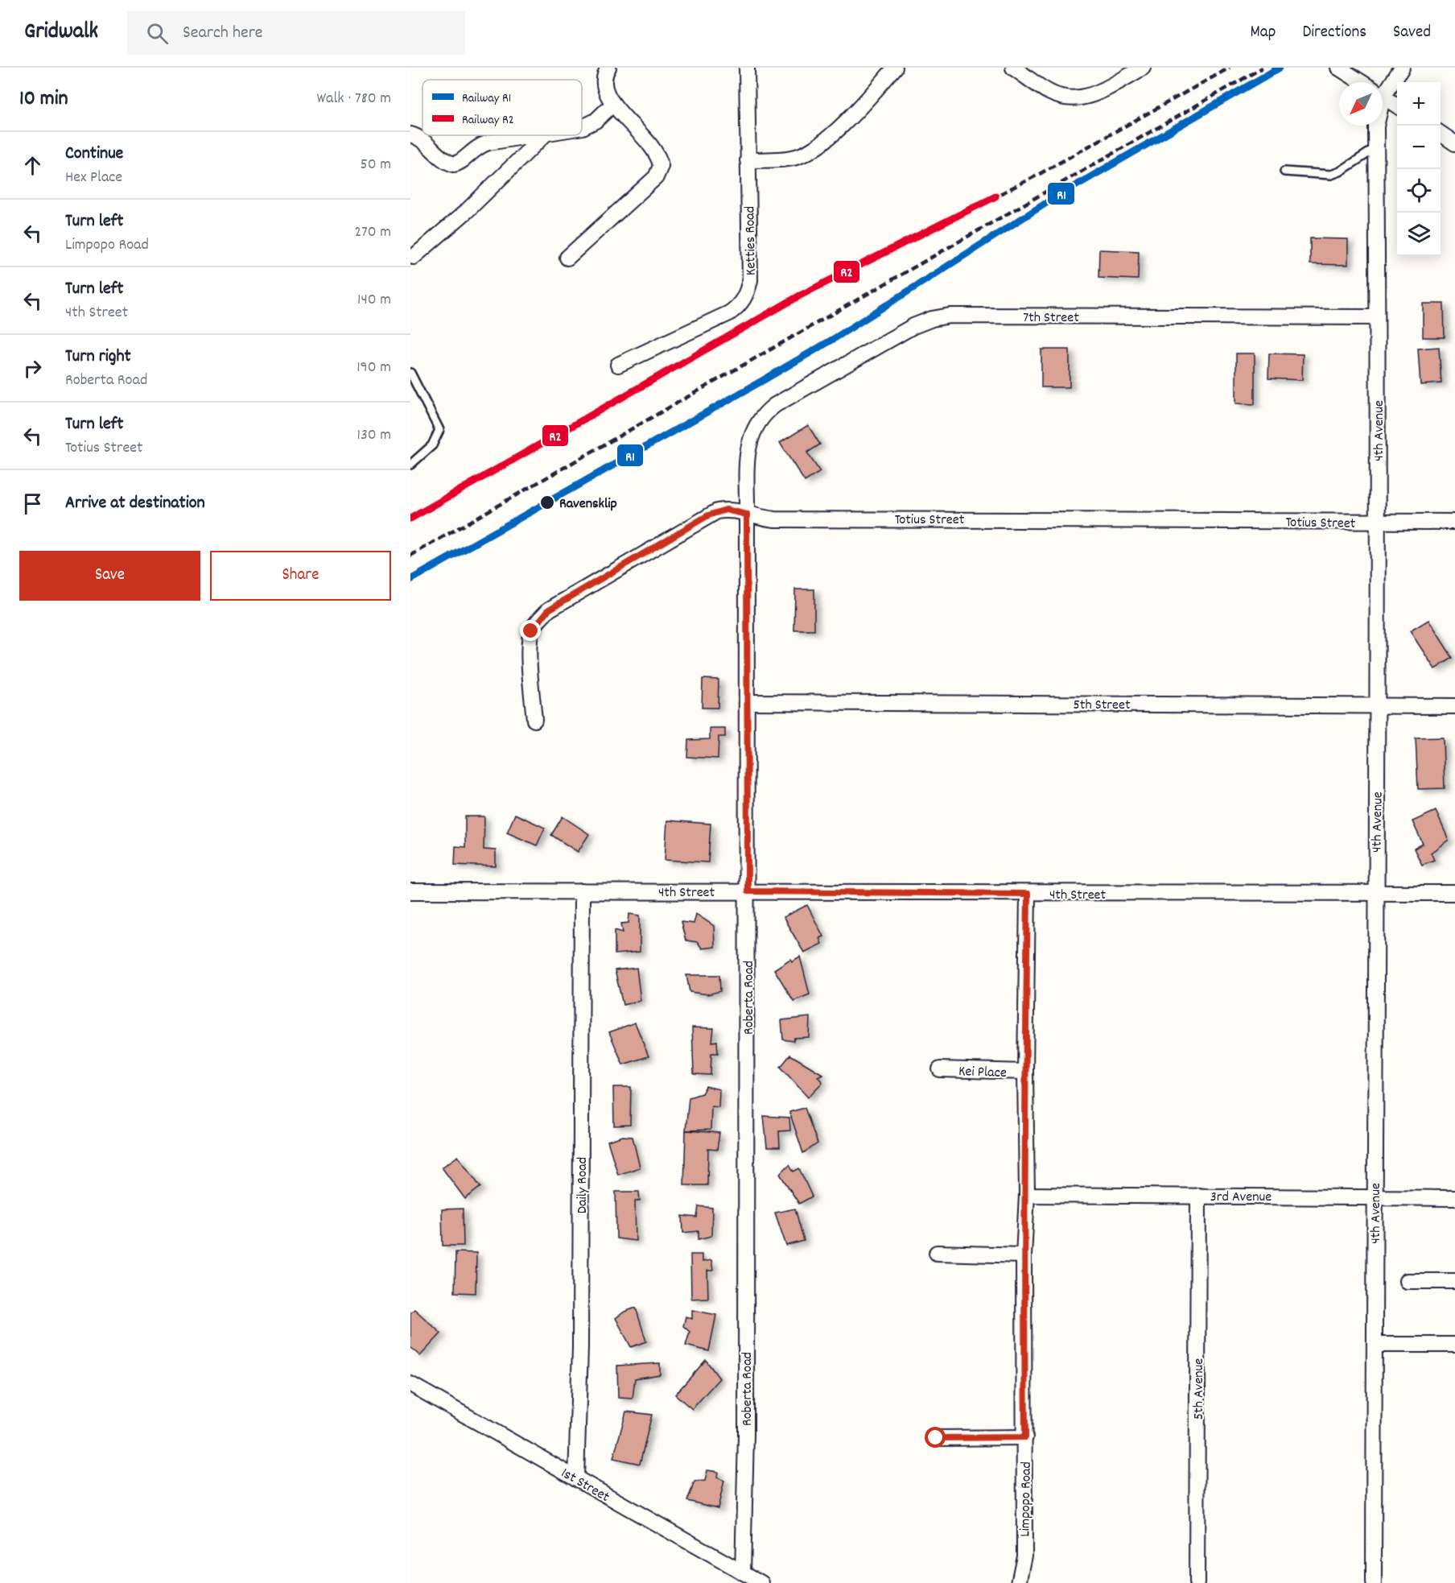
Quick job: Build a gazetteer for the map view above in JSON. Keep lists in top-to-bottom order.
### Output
{
  "streets": {
    "street": [
      "Ketties Road",
      "7th Street",
      "4th Avenue",
      "Totius Street",
      "5th Street",
      "4th Street",
      "Roberta Road",
      "Kei Place",
      "Daily Road",
      "3rd Avenue",
      "5th Avenue",
      "1st Street",
      "Limpopo Road"
    ]
  },
  "crossings": [
    ["7th Street", "4th Avenue"],
    ["7th Street", "Roberta Road"],
    ["4th Avenue", "Totius Street"],
    ["4th Avenue", "5th Street"],
    ["4th Avenue", "4th Street"],
    ["4th Avenue", "3rd Avenue"],
    ["Totius Street", "Roberta Road"],
    ["5th Street", "Roberta Road"],
    ["4th Street", "Roberta Road"],
    ["4th Street", "Daily Road"],
    ["4th Street", "Limpopo Road"],
    ["Roberta Road", "1st Street"],
    ["Kei Place", "Limpopo Road"],
    ["Daily Road", "1st Street"],
    ["3rd Avenue", "5th Avenue"],
    ["3rd Avenue", "Limpopo Road"]
  ],
  "places": ["Ravensklip"],
  "lines": ["rail line R1", "rail line R2"],
  "legend": ["Railway R1", "Railway R2"],
  "north": "bottom left",
  "page": {
    "header": "Gridwalk",
    "search": "Search here",
    "nav": ["Map", "Directions", "Saved"],
    "heading": ["10 min", "Walk · 780 m"],
    "map_buttons": ["+", "−"],
    "list": [
      ["Continue", "Hex Place", "50 m"],
      ["Turn left", "Limpopo Road", "270 m"],
      ["Turn left", "4th Street", "140 m"],
      ["Turn right", "Roberta Road", "190 m"],
      ["Turn left", "Totius Street", "130 m"],
      "Arrive at destination"
    ],
    "buttons": ["Save", "Share"]
  }
}
